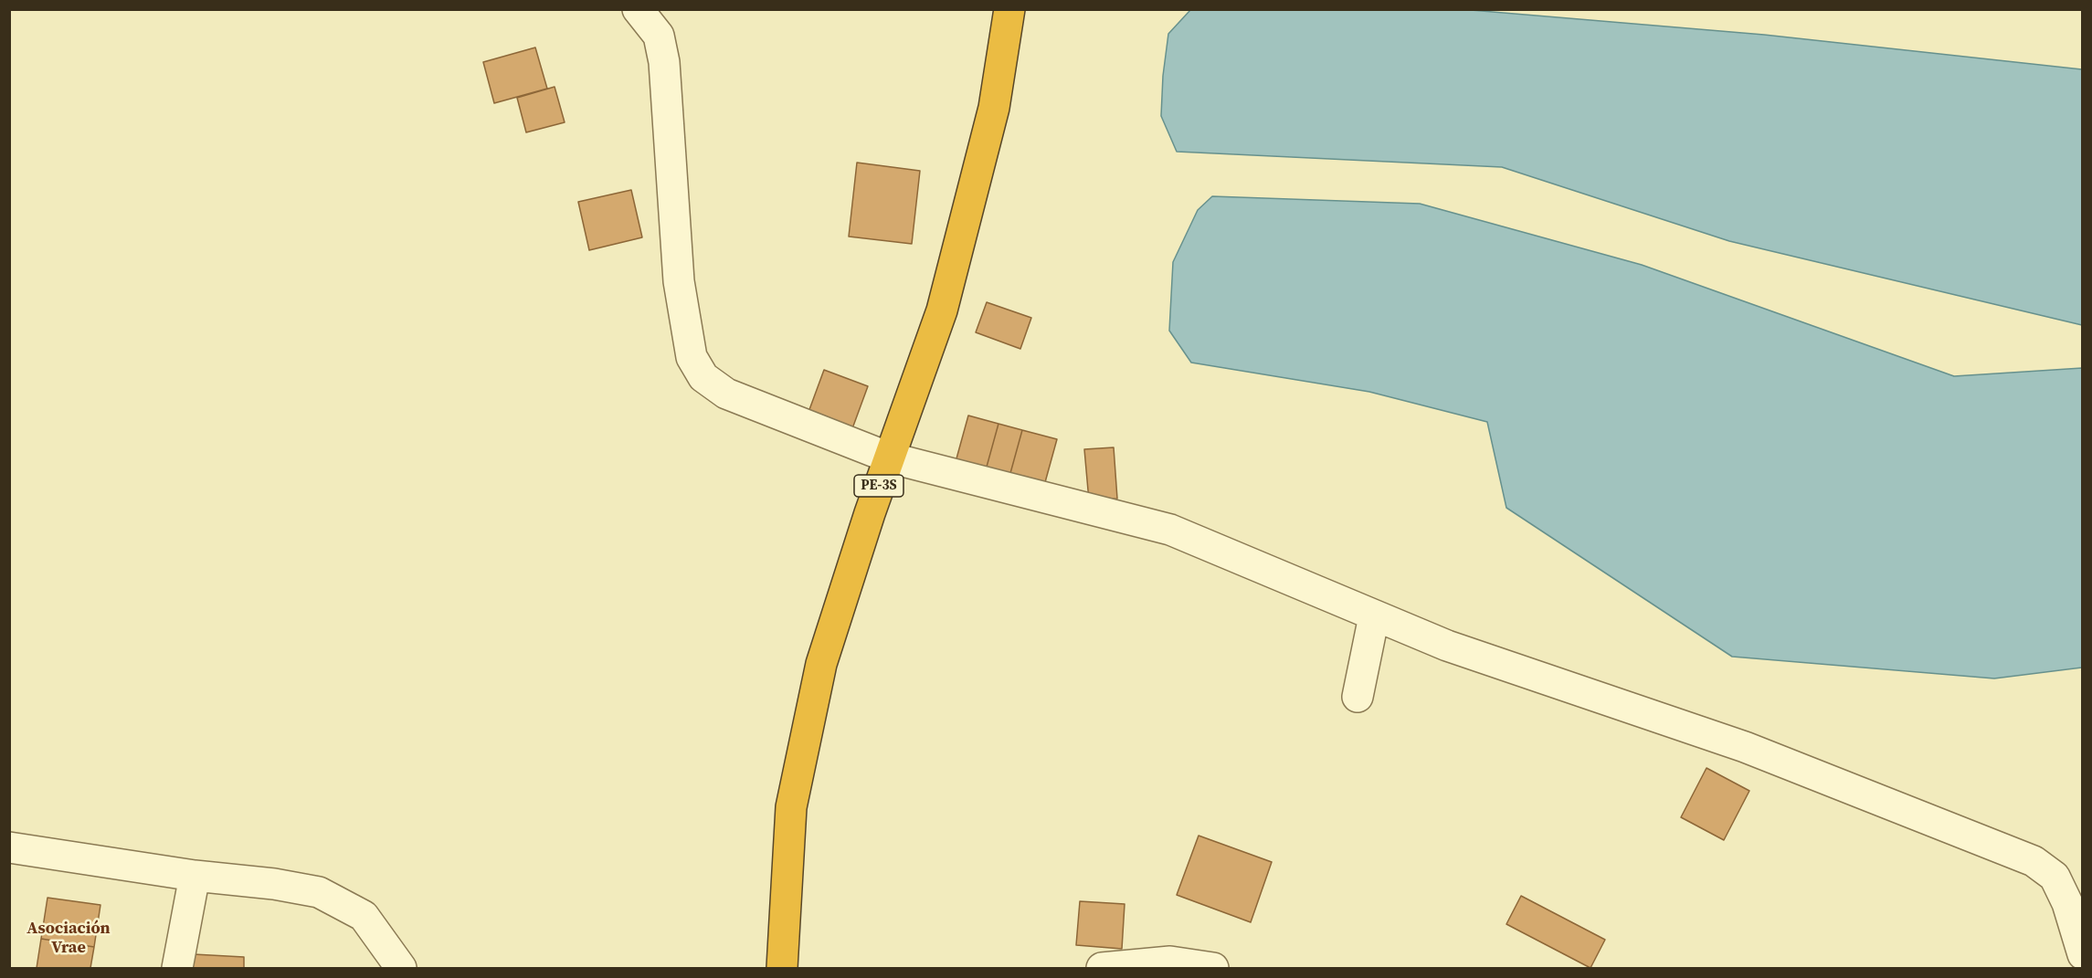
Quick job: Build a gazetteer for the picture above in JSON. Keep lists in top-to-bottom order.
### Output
{
  "streets": {
    "highway": ["PE-3S"]
  },
  "districts": ["Asociación Vrae"]
}
